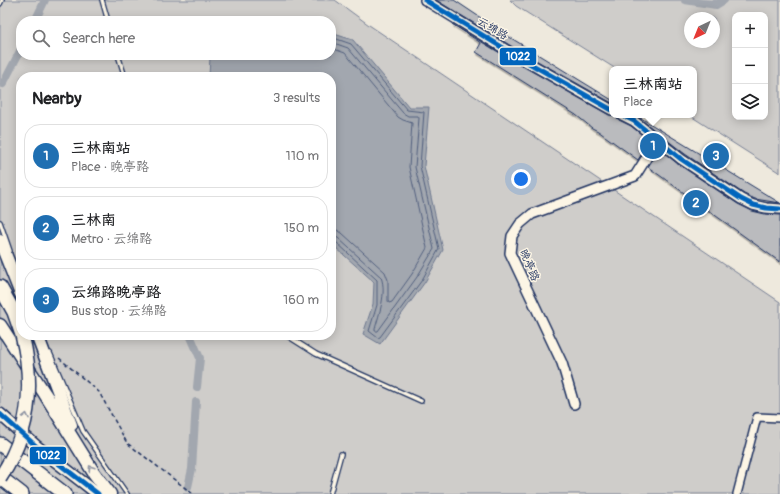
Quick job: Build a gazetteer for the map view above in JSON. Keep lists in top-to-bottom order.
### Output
{
  "streets": {
    "street": ["云绵路", "晚亭路"]
  },
  "lines": ["transit line 1022"],
  "north": "bottom left",
  "page": {
    "map_buttons": ["+", "−"],
    "search": "Search here",
    "popup": ["三林南站", "Place"],
    "heading": ["Nearby", "3 results"],
    "list": [
      {
        "mark": "1",
        "name": "三林南站",
        "note": "Place · 晚亭路",
        "value": "110 m"
      },
      {
        "mark": "2",
        "name": "三林南",
        "note": "Metro · 云绵路",
        "value": "150 m"
      },
      {
        "mark": "3",
        "name": "云绵路晚亭路",
        "note": "Bus stop · 云绵路",
        "value": "160 m"
      }
    ],
    "pins": ["1", "3", "2"]
  }
}
